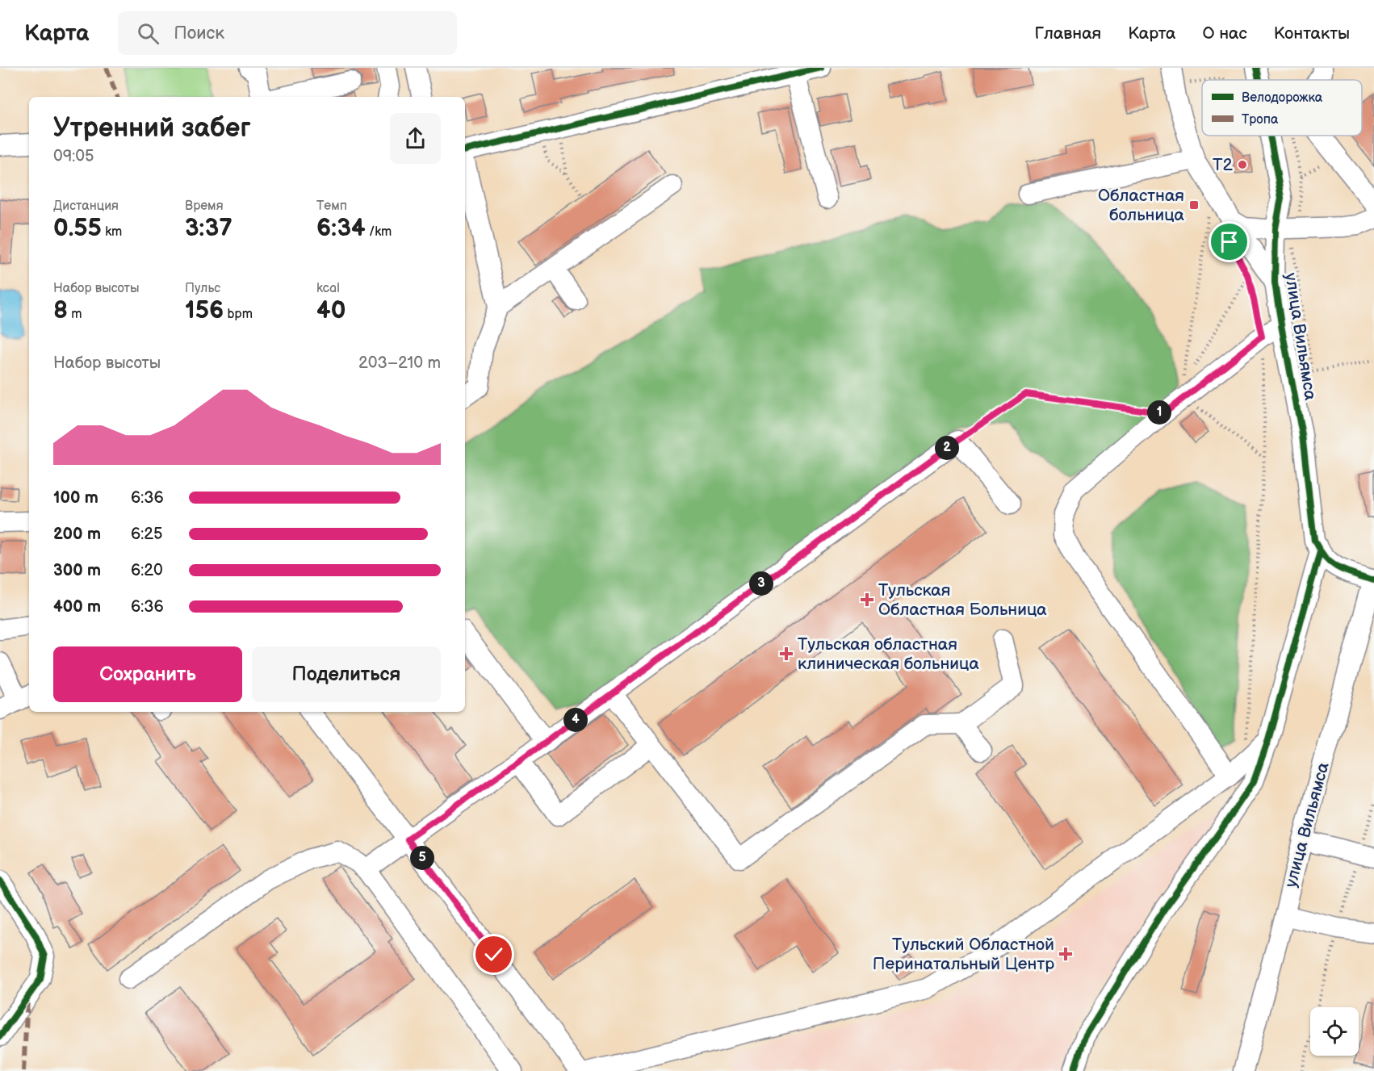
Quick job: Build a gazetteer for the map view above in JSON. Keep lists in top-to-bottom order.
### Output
{
  "streets": {
    "street": ["улица Вильямса"]
  },
  "places": {
    "other": ["T2"],
    "transit": ["Областная больница"],
    "health": ["Тульская Областная Больница", "Тульская областная клиническая больница", "Тульский Областной Перинатальный Центр"]
  },
  "legend": ["Велодорожка", "Тропа"],
  "page": {
    "header": "Карта",
    "search": "Поиск",
    "nav": [
      "Главная",
      "Карта",
      "О нас",
      "Контакты"
    ],
    "heading": ["Утренний забег", "09:05"],
    "stats": [
      ["Дистанция", "0.55 km"],
      ["Время", "3:37"],
      ["Темп", "6:34 /km"],
      ["Набор высоты", "8 m"],
      ["Пульс", "156 bpm"],
      ["kcal", "40"]
    ],
    "chart": ["Набор высоты", "203–210 m"],
    "pins": [
      "1",
      "2",
      "3",
      "4",
      "5"
    ],
    "list": [
      {
        "name": "100 m",
        "note": "6:36"
      },
      {
        "name": "200 m",
        "note": "6:25"
      },
      {
        "name": "300 m",
        "note": "6:20"
      },
      {
        "name": "400 m",
        "note": "6:36"
      }
    ],
    "buttons": ["Сохранить", "Поделиться"]
  }
}
